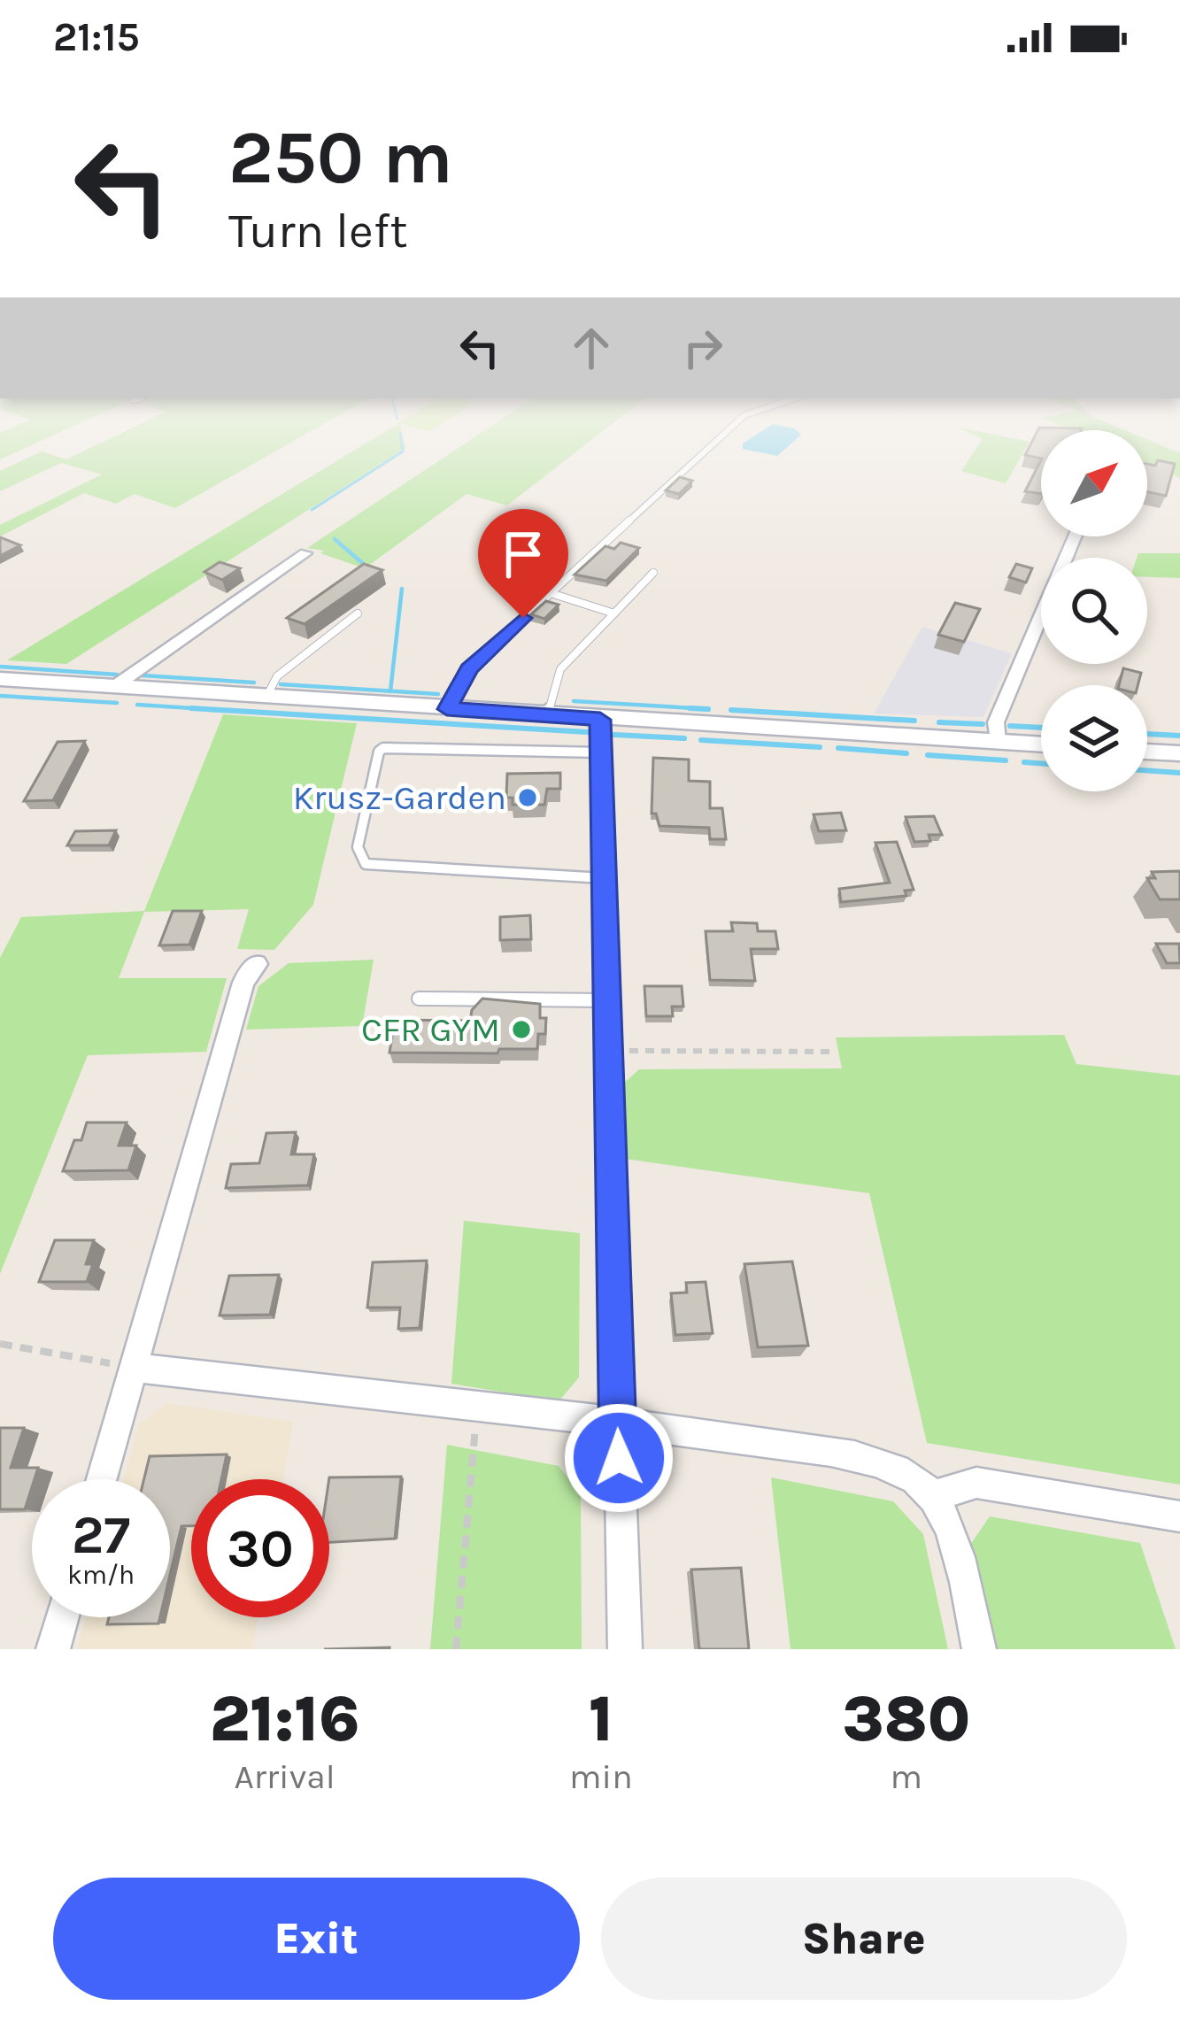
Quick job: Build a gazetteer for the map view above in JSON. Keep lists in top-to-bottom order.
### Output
{
  "places": ["Krusz-Garden", "CFR GYM"],
  "north": "top right",
  "page": {
    "status": "21:15",
    "turn": ["250 m", "Turn left"],
    "speed": "27 km/h",
    "limit": "30",
    "eta": [
      "21:16",
      "Arrival",
      "1",
      "min",
      "380",
      "m"
    ],
    "buttons": ["Exit", "Share"]
  }
}
